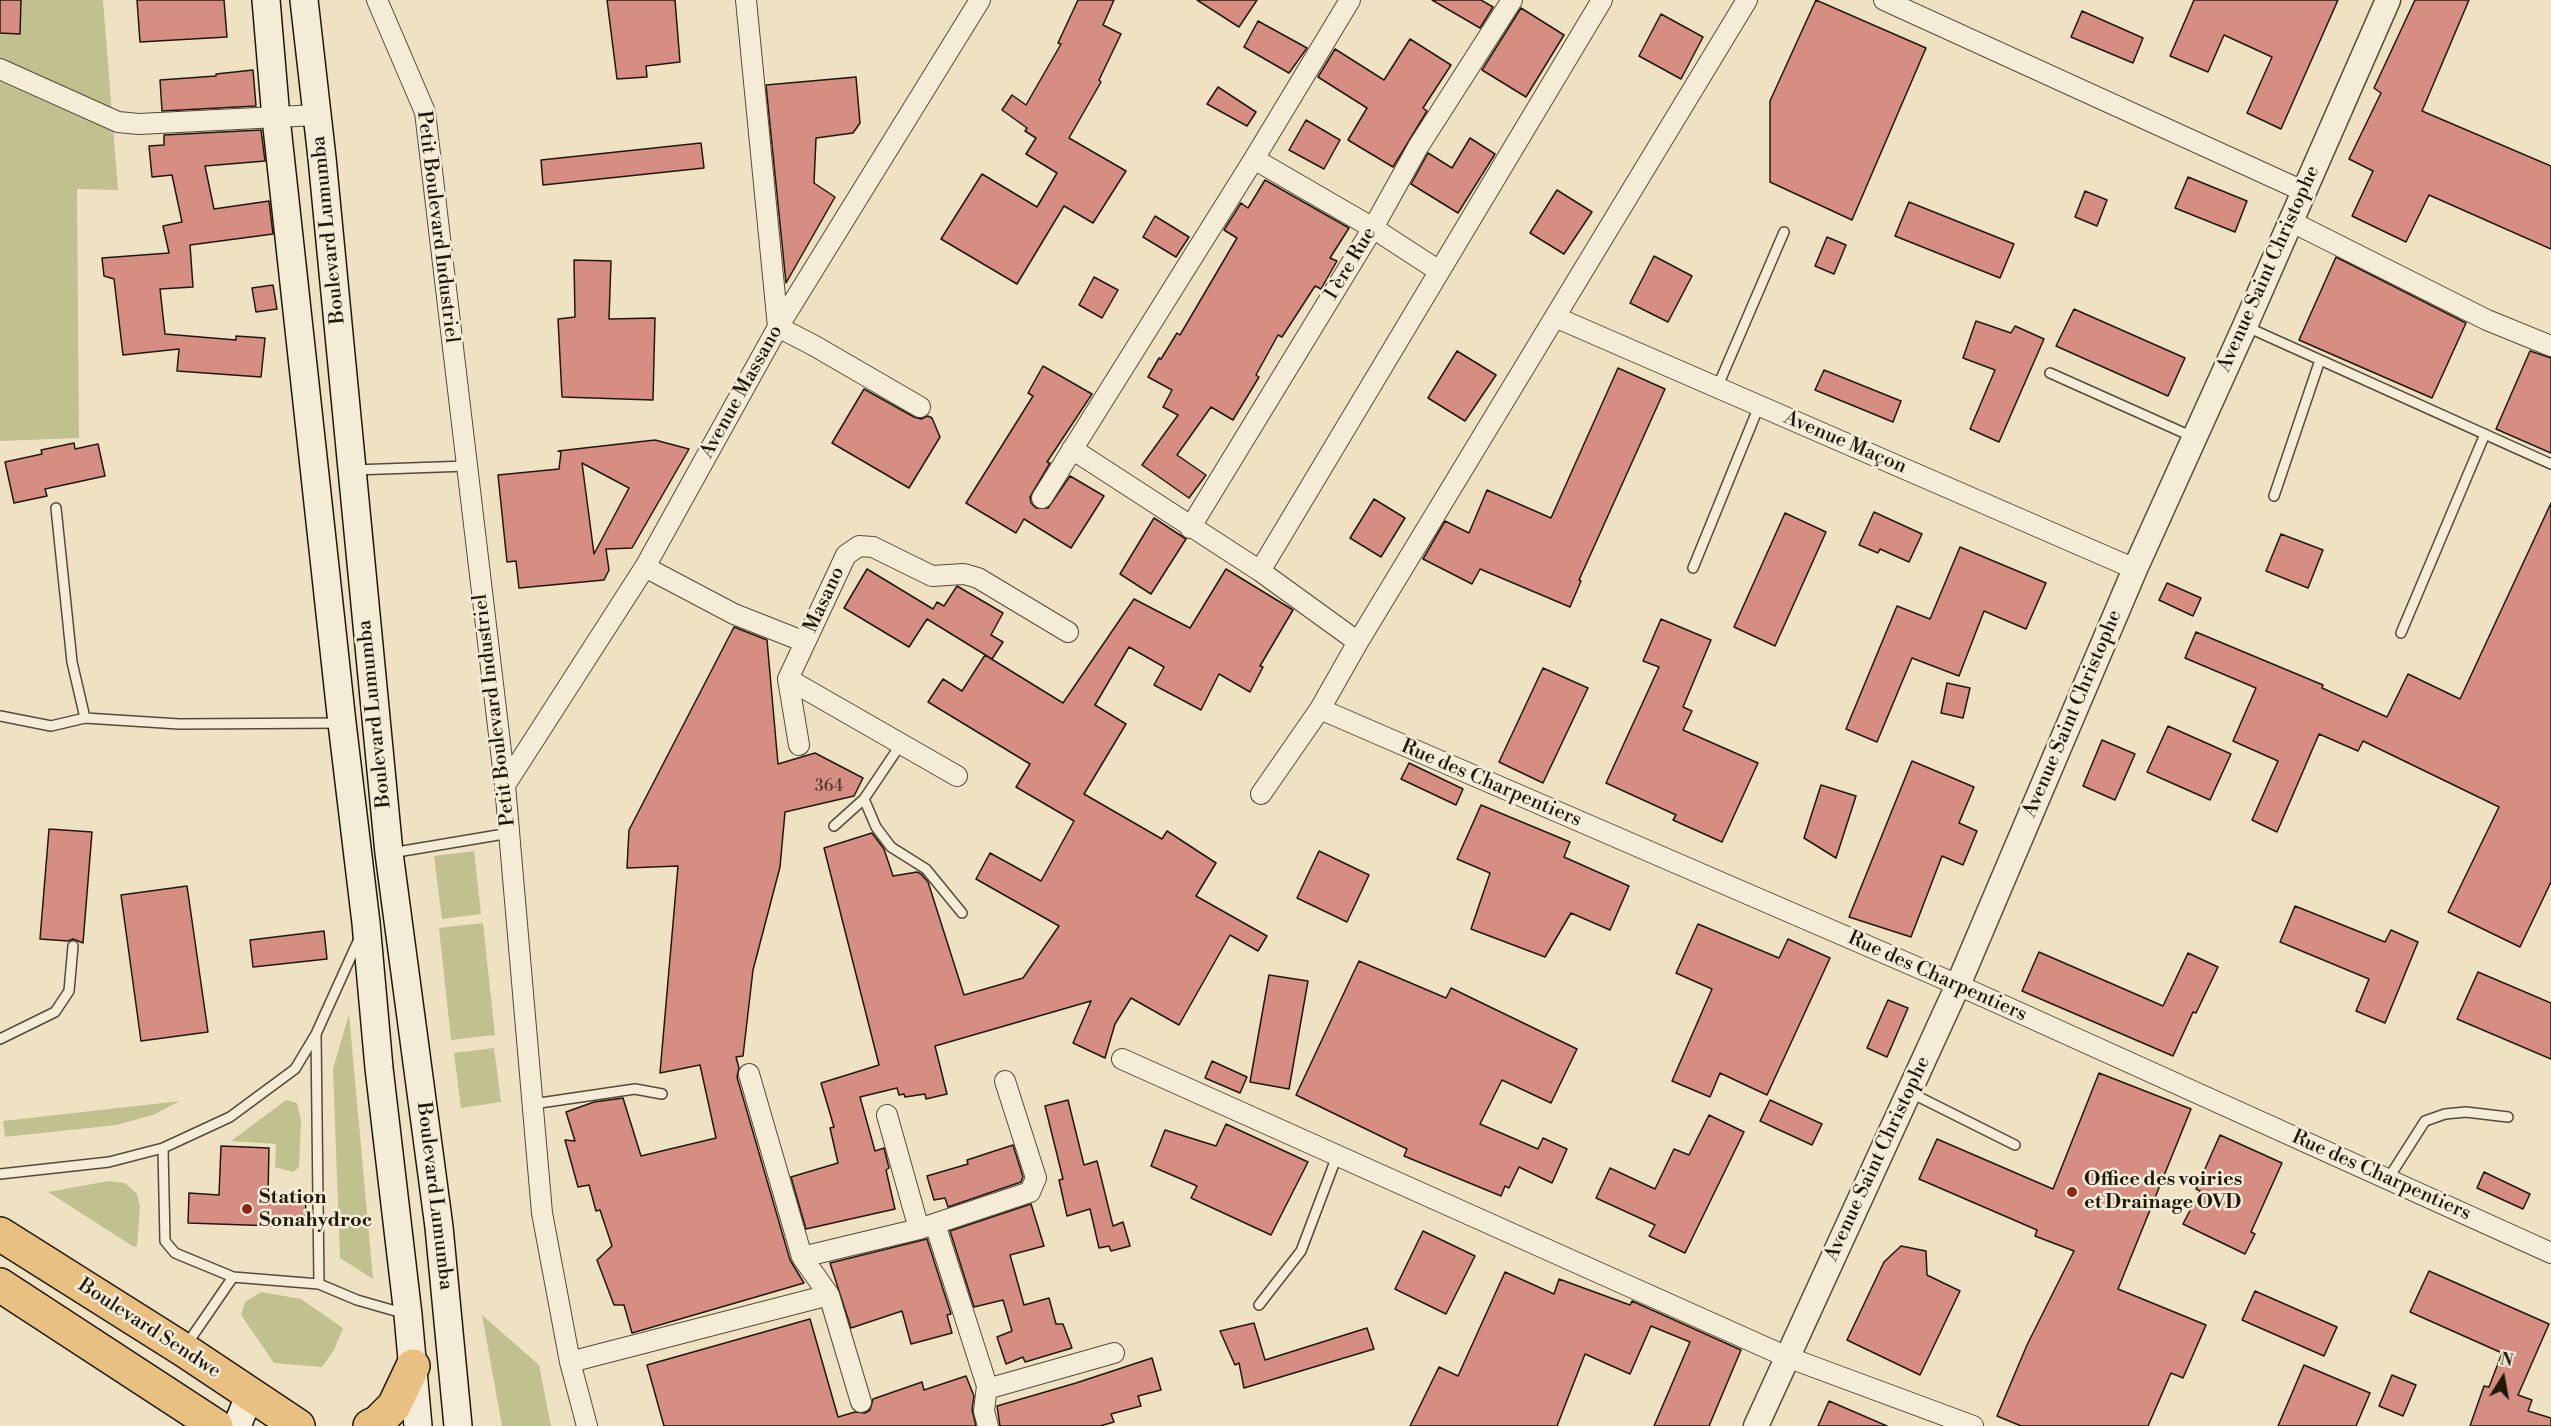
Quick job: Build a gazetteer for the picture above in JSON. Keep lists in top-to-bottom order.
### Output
{
  "streets": {
    "highway": ["Boulevard Sendwe"],
    "main road": ["Boulevard Lumumba"],
    "street": [
      "Petit Boulevard Industriel",
      "1 ère Rue",
      "Avenue Saint Christophe",
      "Avenue Massano",
      "Avenue Maçon",
      "Masano",
      "Rue des Charpentiers"
    ]
  },
  "crossings": [
    ["Petit Boulevard Industriel", "Avenue Massano"],
    ["Avenue Saint Christophe", "Avenue Maçon"],
    ["Avenue Saint Christophe", "Rue des Charpentiers"]
  ],
  "places": ["Office des voiries et Drainage OVD", "Station Sonahydroc"],
  "house_numbers": ["364"],
  "north": "top"
}
